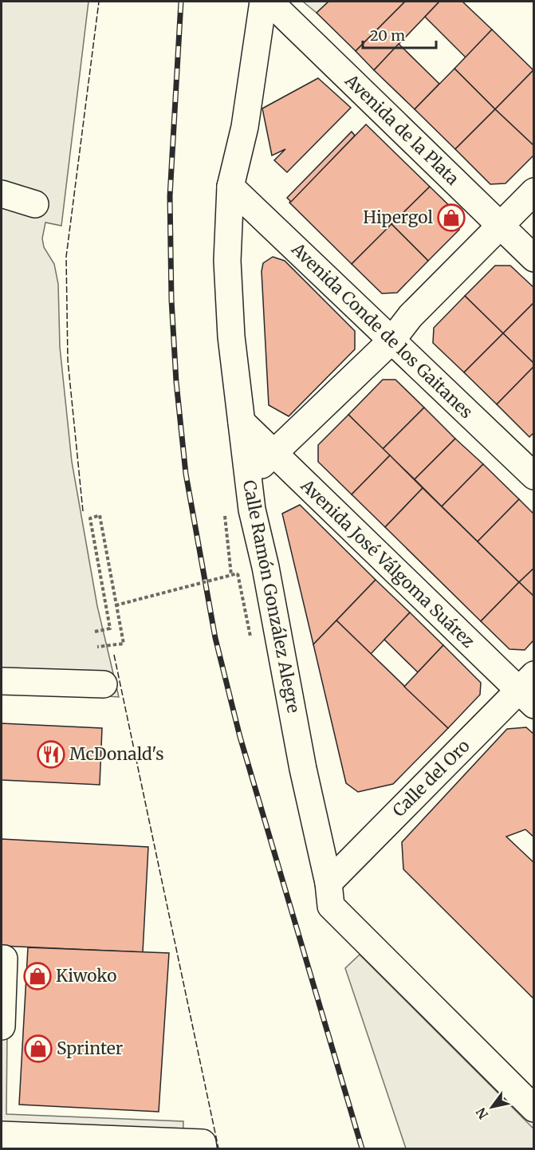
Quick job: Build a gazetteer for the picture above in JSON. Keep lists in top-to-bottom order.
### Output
{
  "streets": {
    "street": [
      "Avenida de la Plata",
      "Avenida Conde de los Gaitanes",
      "Avenida José Válgoma Suárez",
      "Calle Ramón González Alegre",
      "Calle del Oro"
    ]
  },
  "crossings": [
    ["Avenida Conde de los Gaitanes", "Calle Ramón González Alegre"],
    ["Avenida José Válgoma Suárez", "Calle Ramón González Alegre"],
    ["Avenida José Válgoma Suárez", "Calle del Oro"],
    ["Calle Ramón González Alegre", "Calle del Oro"]
  ],
  "places": {
    "shop": ["Hipergol", "Kiwoko", "Sprinter"],
    "restaurant": ["McDonald's"]
  },
  "scale_bar": "20 m",
  "north": "bottom left"
}
